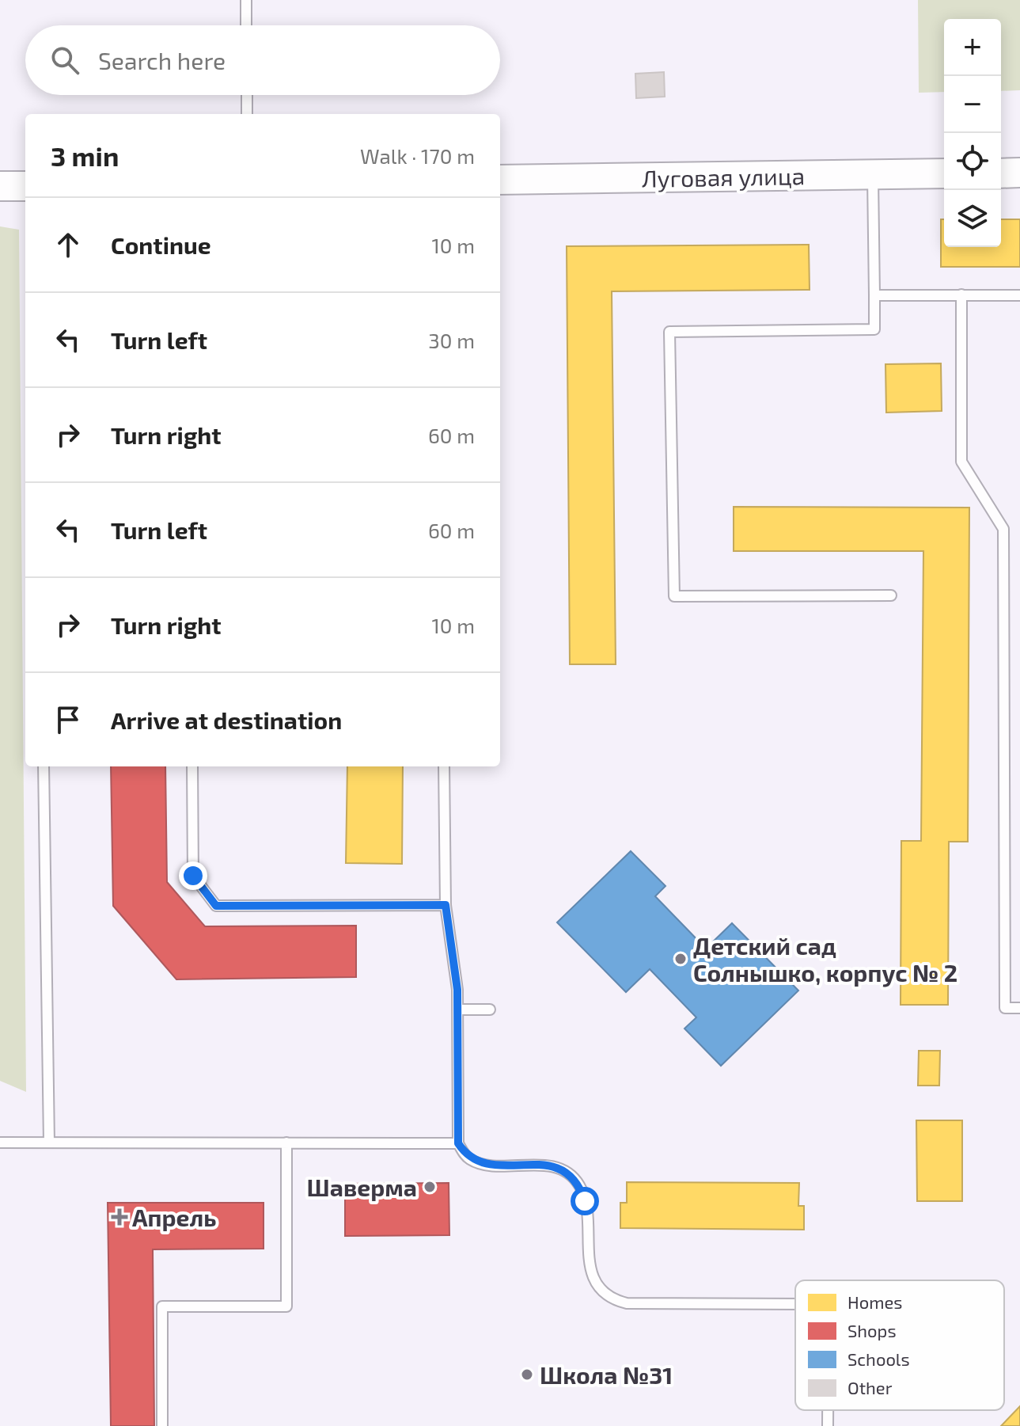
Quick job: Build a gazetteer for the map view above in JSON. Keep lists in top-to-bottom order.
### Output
{
  "streets": {
    "main road": ["Луговая улица"]
  },
  "places": {
    "other": ["Детский сад Солнышко, корпус № 2", "Шаверма", "Школа №31"],
    "health": ["Апрель"]
  },
  "legend": [
    "Homes",
    "Shops",
    "Schools",
    "Other"
  ],
  "page": {
    "map_buttons": ["+", "−"],
    "search": "Search here",
    "heading": ["3 min", "Walk · 170 m"],
    "list": [
      ["Continue", "10 m"],
      ["Turn left", "30 m"],
      ["Turn right", "60 m"],
      ["Turn left", "60 m"],
      ["Turn right", "10 m"],
      "Arrive at destination"
    ]
  }
}
